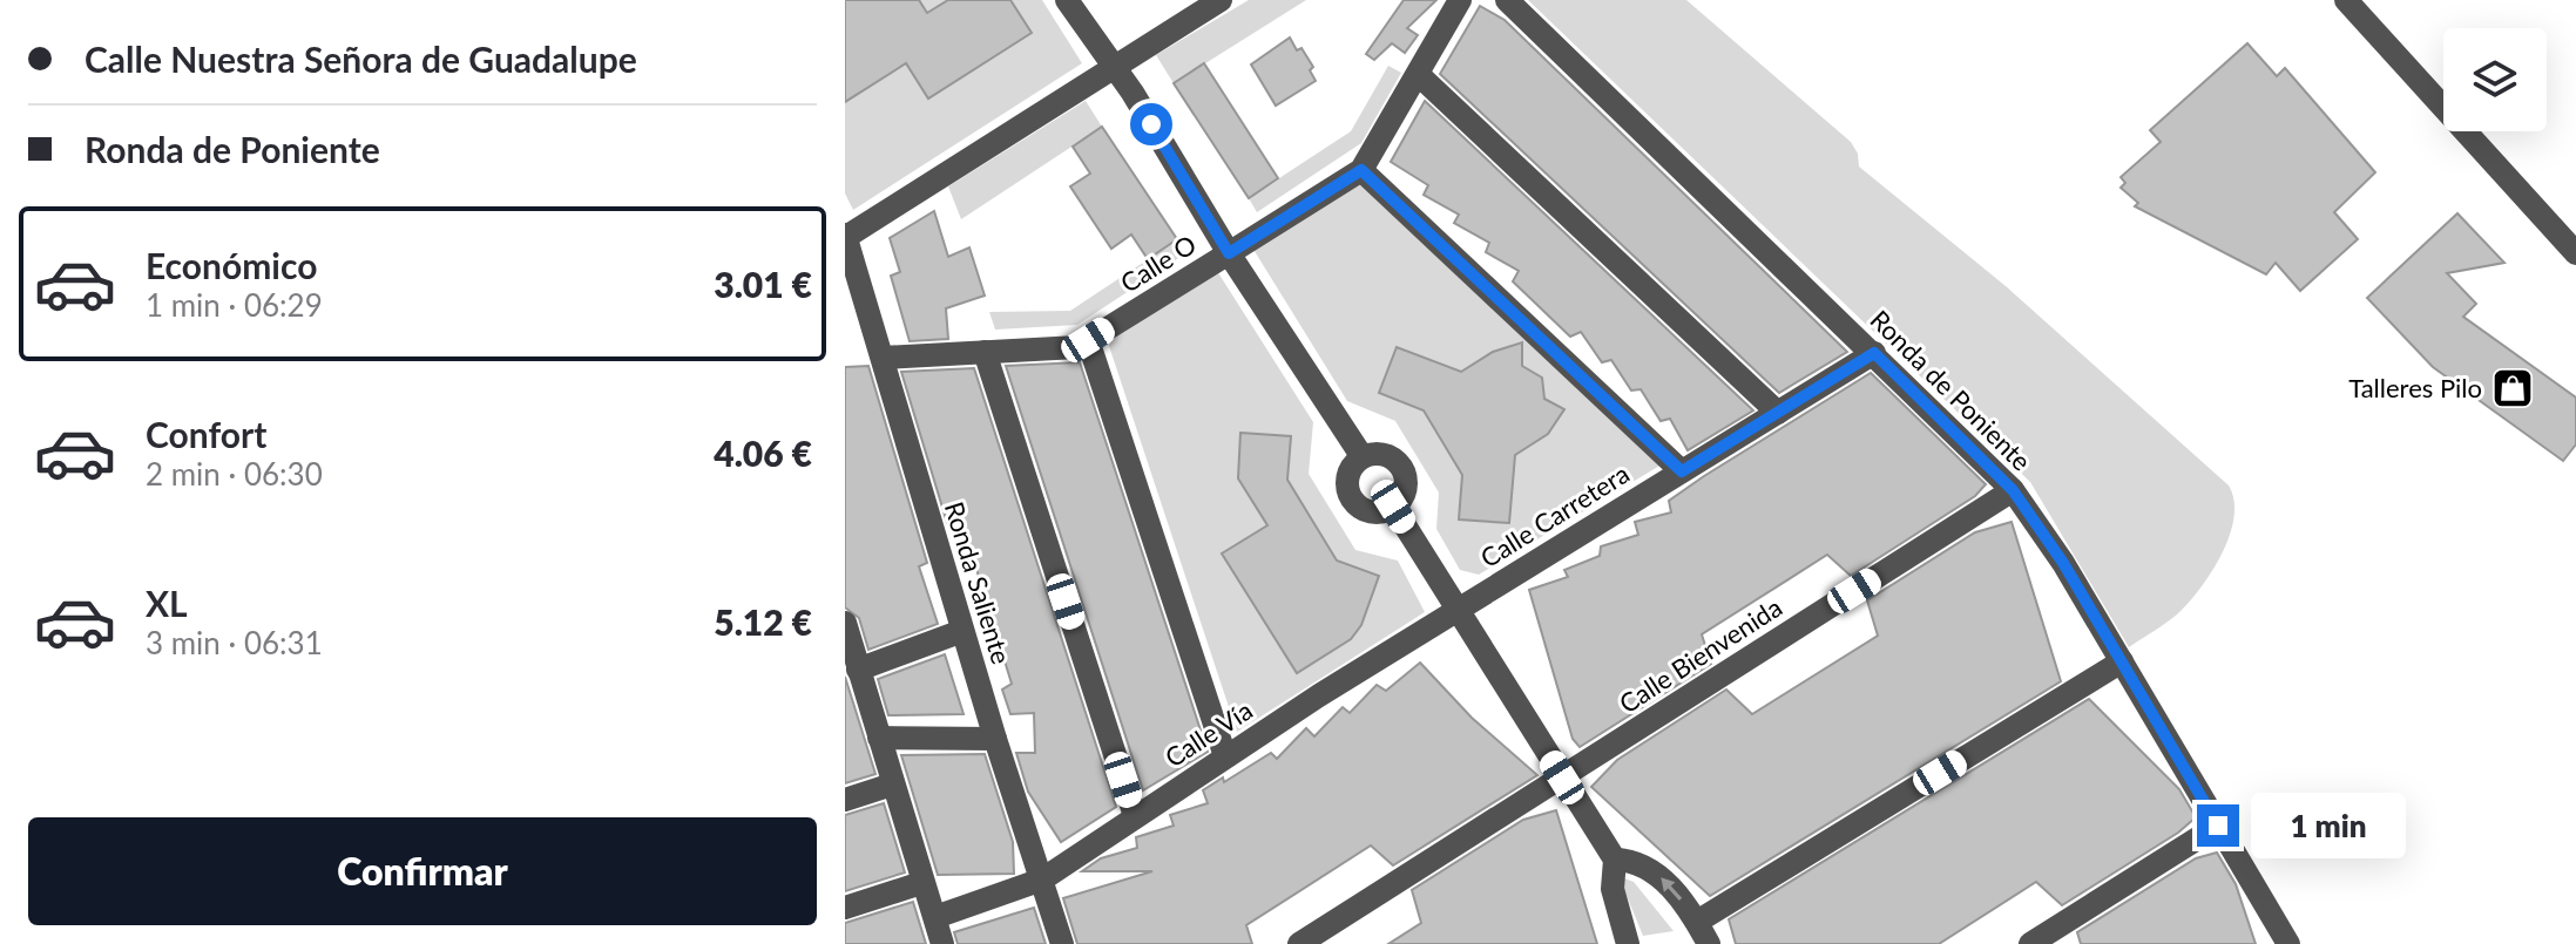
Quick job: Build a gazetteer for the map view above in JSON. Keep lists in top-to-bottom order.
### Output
{
  "streets": {
    "street": [
      "Calle O",
      "Ronda de Poniente",
      "Calle Carretera",
      "Ronda Saliente",
      "Calle Bienvenida",
      "Calle Vía"
    ]
  },
  "crossings": [
    ["Calle O", "Ronda Saliente"],
    ["Ronda de Poniente", "Calle Carretera"],
    ["Ronda de Poniente", "Calle Bienvenida"],
    ["Calle Carretera", "Calle Vía"],
    ["Ronda Saliente", "Calle Vía"]
  ],
  "places": {
    "shop": ["Talleres Pilo"]
  },
  "page": {
    "banner": ["Calle Nuestra Señora de Guadalupe", "Ronda de Poniente"],
    "list": [
      {
        "name": "Económico",
        "note": "1 min · 06:29",
        "value": "3.01 €"
      },
      {
        "name": "Confort",
        "note": "2 min · 06:30",
        "value": "4.06 €"
      },
      {
        "name": "XL",
        "note": "3 min · 06:31",
        "value": "5.12 €"
      }
    ],
    "bubble": "1 min",
    "buttons": "Confirmar"
  }
}
